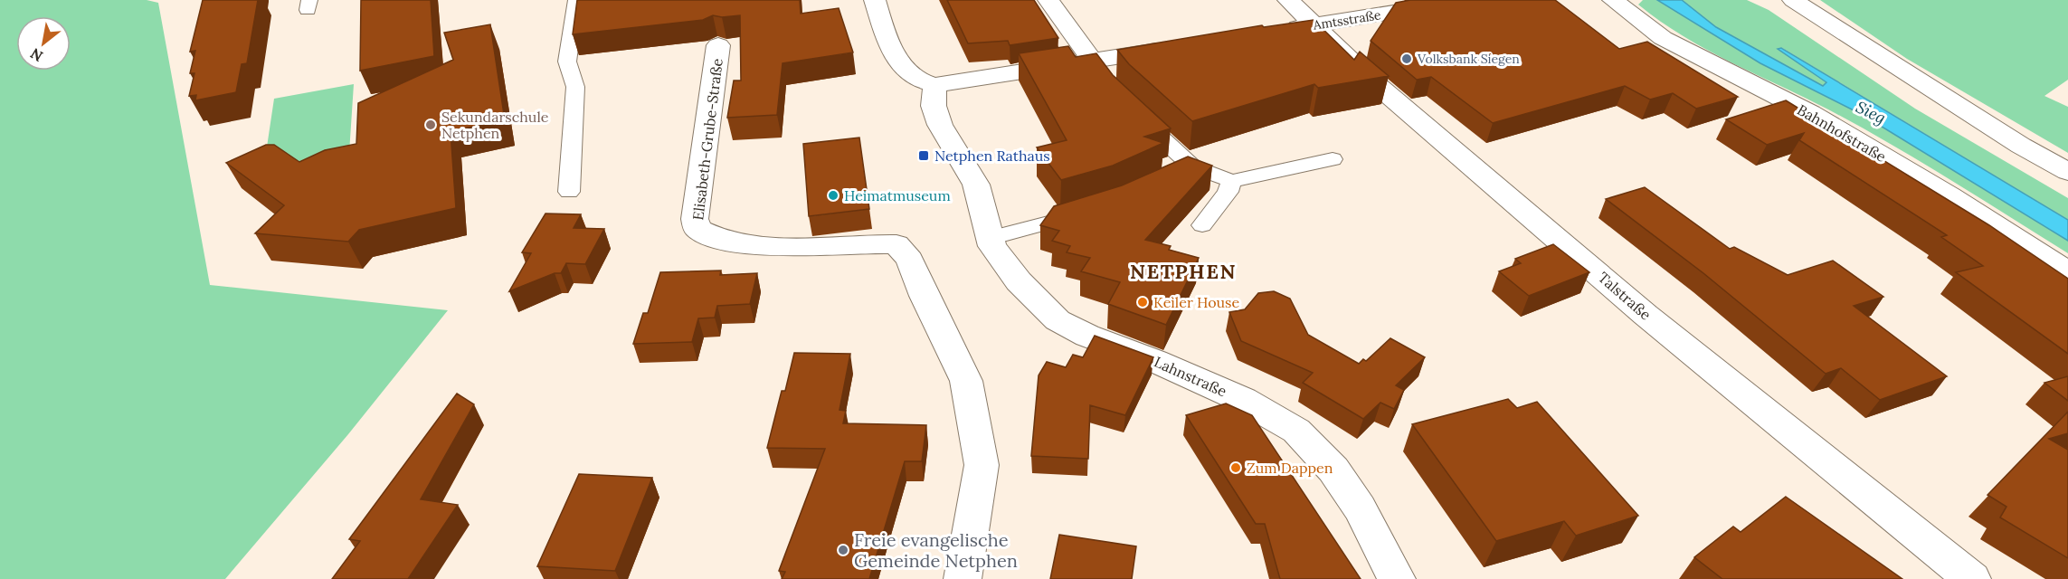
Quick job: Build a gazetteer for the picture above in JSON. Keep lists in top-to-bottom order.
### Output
{
  "streets": {
    "street": [
      "Amtsstraße",
      "Bahnhofstraße",
      "Elisabeth-Grube-Straße",
      "Talstraße",
      "Lahnstraße"
    ]
  },
  "crossings": [
    ["Amtsstraße", "Talstraße"]
  ],
  "districts": ["NETPHEN"],
  "water": ["Sieg"],
  "places": {
    "other": [
      "Volksbank Siegen",
      "Sekundarschule Netphen",
      "Heimatmuseum",
      "Keiler House",
      "Zum Dappen",
      "Freie evangelische Gemeinde Netphen"
    ],
    "transit": ["Netphen Rathaus"]
  },
  "north": "bottom left"
}
